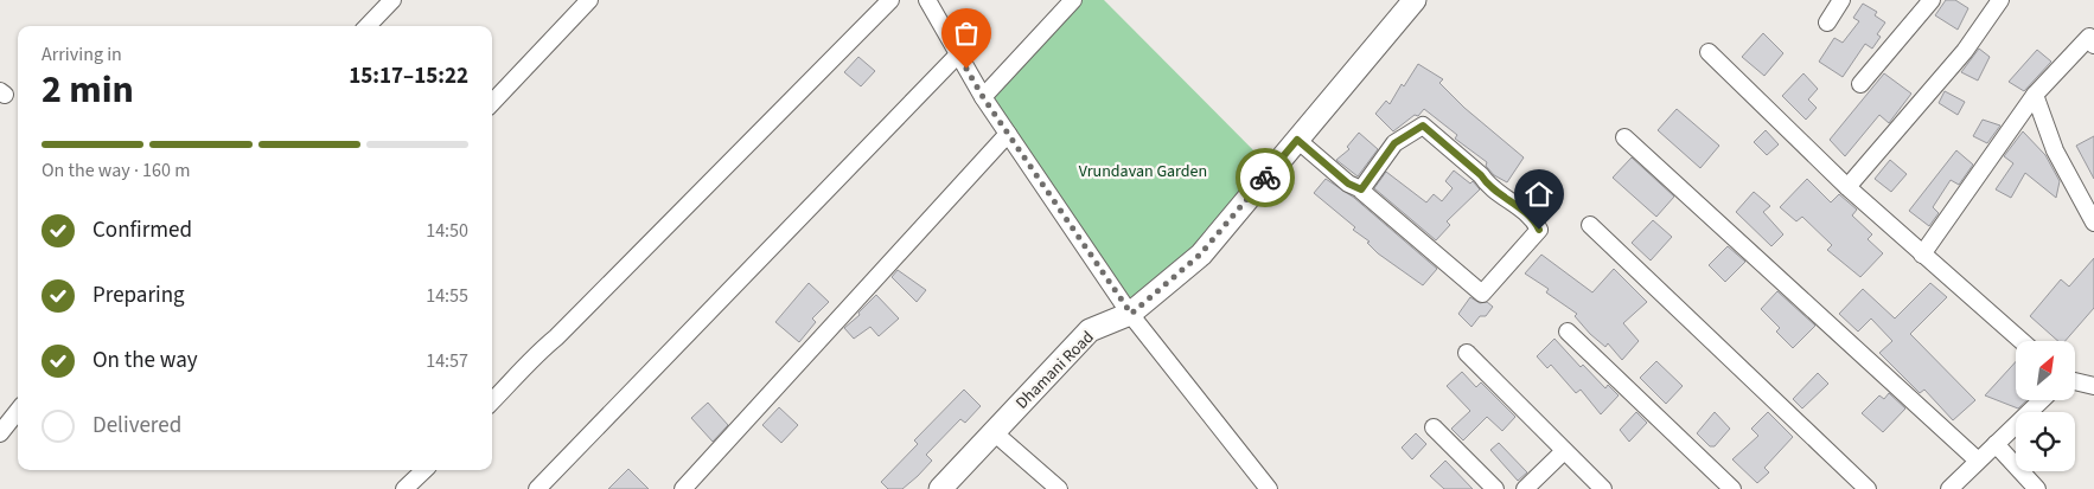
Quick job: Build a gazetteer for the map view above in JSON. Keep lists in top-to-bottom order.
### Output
{
  "streets": {
    "main road": ["Dhamani Road"]
  },
  "parks": ["Vrundavan Garden"],
  "north": "top right",
  "page": {
    "heading": ["2 min", "Arriving in", "15:17–15:22"],
    "bar": "On the way · 160 m",
    "list": [
      ["Confirmed", "14:50"],
      ["Preparing", "14:55"],
      ["On the way", "14:57"],
      "Delivered"
    ]
  }
}
